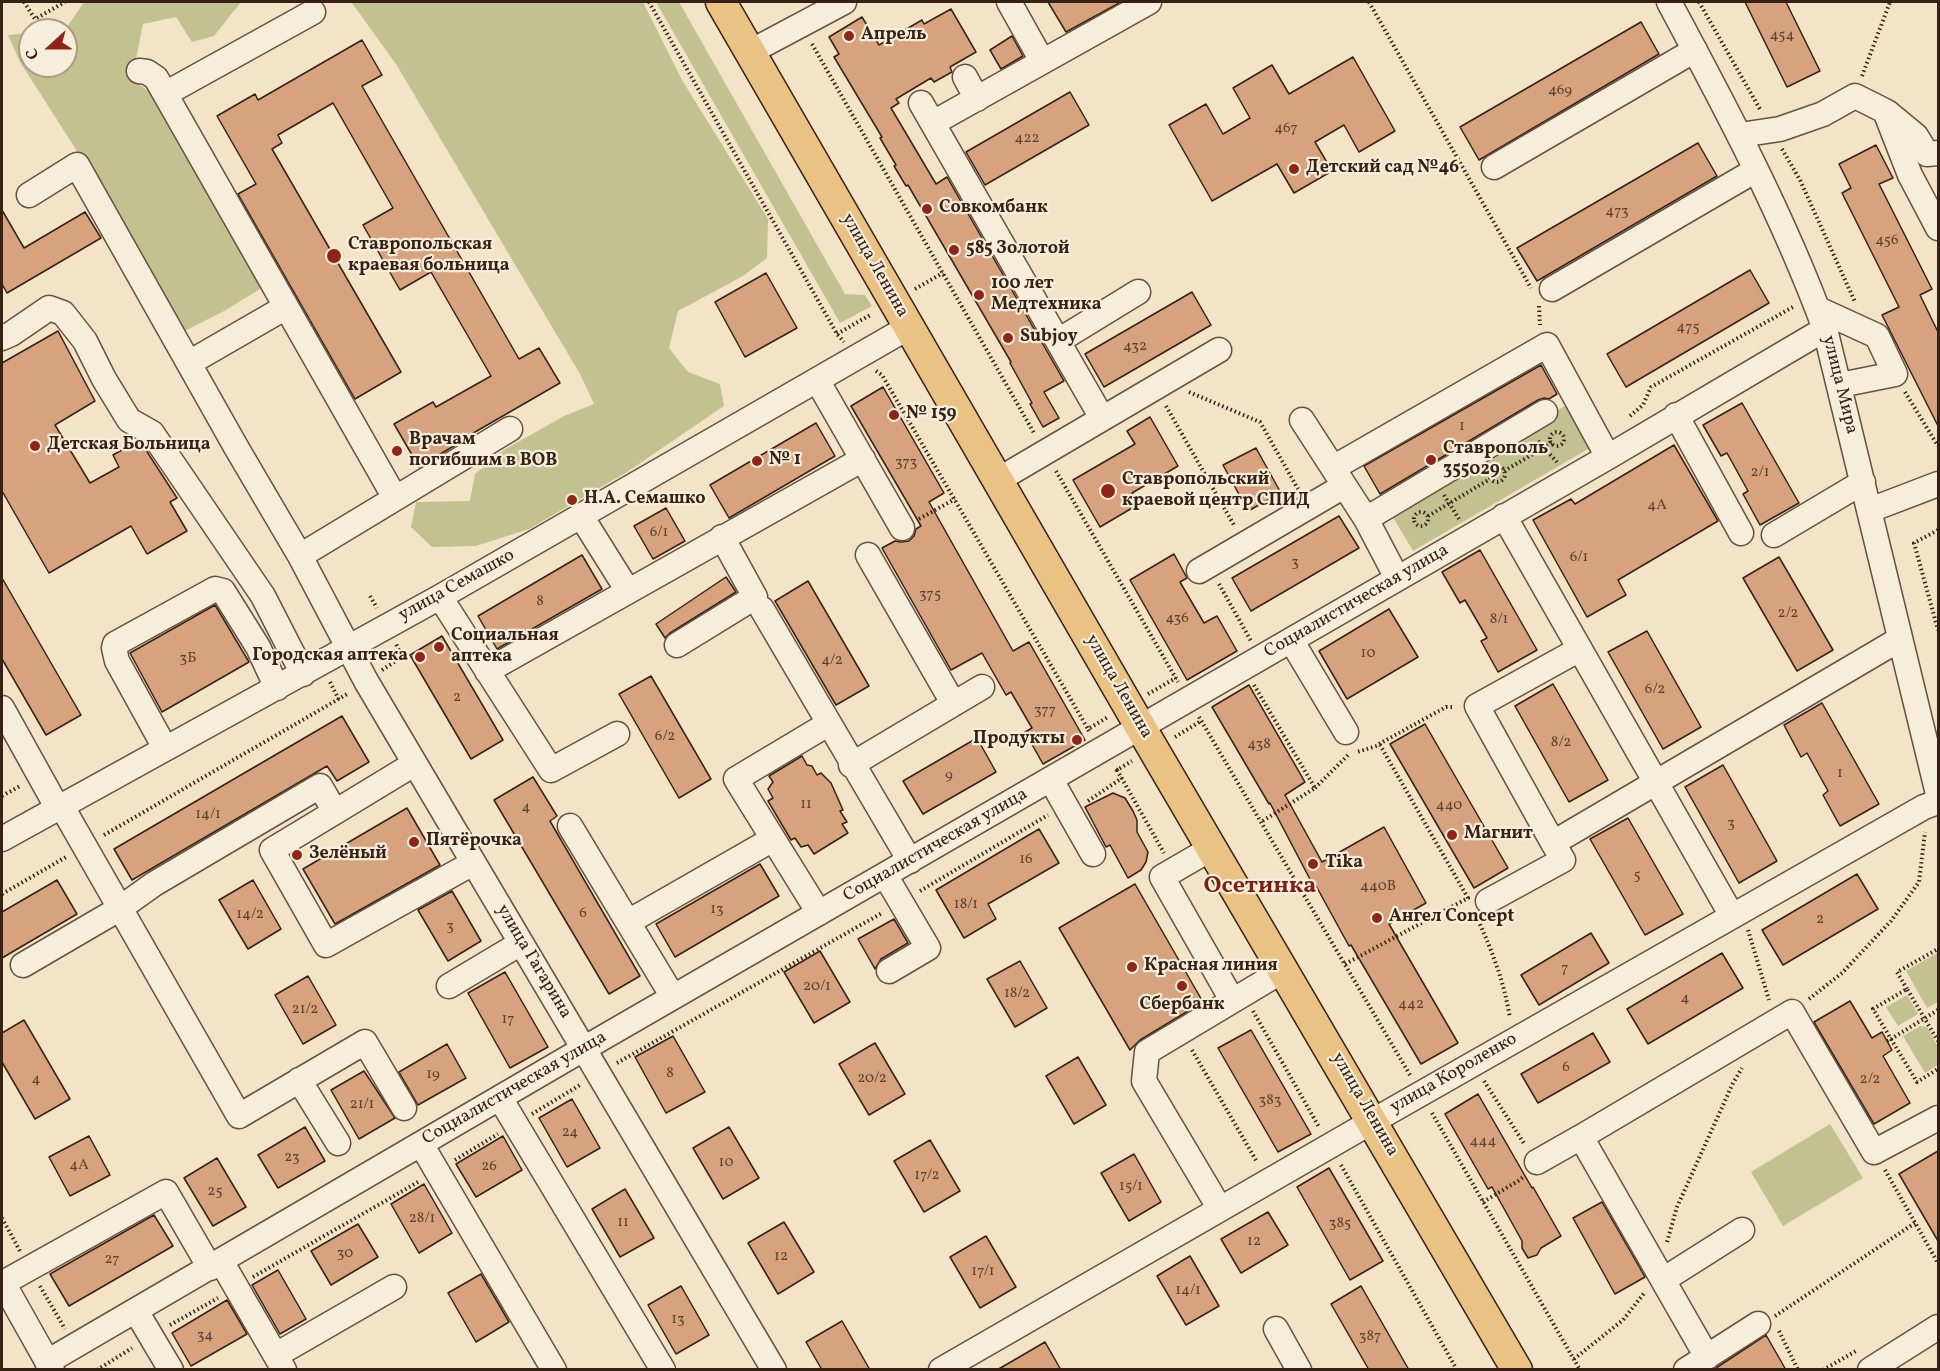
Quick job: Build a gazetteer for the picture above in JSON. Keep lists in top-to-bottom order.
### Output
{
  "streets": {
    "main road": ["улица Ленина"],
    "street": [
      "улица Мира",
      "улица Семашко",
      "Социалистическая улица",
      "улица Гагарина",
      "улица Короленко"
    ]
  },
  "crossings": [
    ["улица Ленина", "улица Семашко"],
    ["улица Ленина", "Социалистическая улица"],
    ["улица Ленина", "улица Короленко"],
    ["улица Мира", "Социалистическая улица"],
    ["улица Мира", "улица Короленко"],
    ["улица Семашко", "улица Гагарина"],
    ["Социалистическая улица", "улица Гагарина"]
  ],
  "districts": ["Осетинка"],
  "places": [
    "Апрель",
    "Детский сад №46",
    "Совкомбанк",
    "585 Золотой",
    "Ставропольская краевая больница",
    "100 лет Медтехника",
    "Subjoy",
    "№ 159",
    "Детская Больница",
    "Врачам погибшим в ВОВ",
    "Ставрополь 355029",
    "№ 1",
    "Ставропольский краевой центр СПИД",
    "Н.А. Семашко",
    "Социальная аптека",
    "Городская аптека",
    "Продукты",
    "Магнит",
    "Пятёрочка",
    "Зелёный",
    "Tika",
    "Ангел Concept",
    "Красная линия",
    "Сбербанк"
  ],
  "house_numbers": [
    "454",
    "469",
    "467",
    "422",
    "473",
    "456",
    "475",
    "432",
    "1",
    "373",
    "2/1",
    "4А",
    "6/1",
    "6/1",
    "3",
    "375",
    "8",
    "2/2",
    "436",
    "8/1",
    "10",
    "3Б",
    "4/2",
    "6/2",
    "2",
    "377",
    "6/2",
    "8/2",
    "438",
    "1",
    "9",
    "11",
    "440",
    "4",
    "14/1",
    "3",
    "16",
    "5",
    "440В",
    "18/1",
    "13",
    "6",
    "14/2",
    "2",
    "3",
    "7",
    "20/1",
    "18/2",
    "4",
    "442",
    "21/2",
    "17",
    "6",
    "8",
    "19",
    "20/2",
    "4",
    "2/2",
    "383",
    "21/1",
    "24",
    "444",
    "23",
    "10",
    "4А",
    "26",
    "17/2",
    "15/1",
    "25",
    "28/1",
    "11",
    "385",
    "12",
    "30",
    "12",
    "27",
    "17/1",
    "14/1",
    "13",
    "34",
    "387"
  ],
  "north": "left"
}
